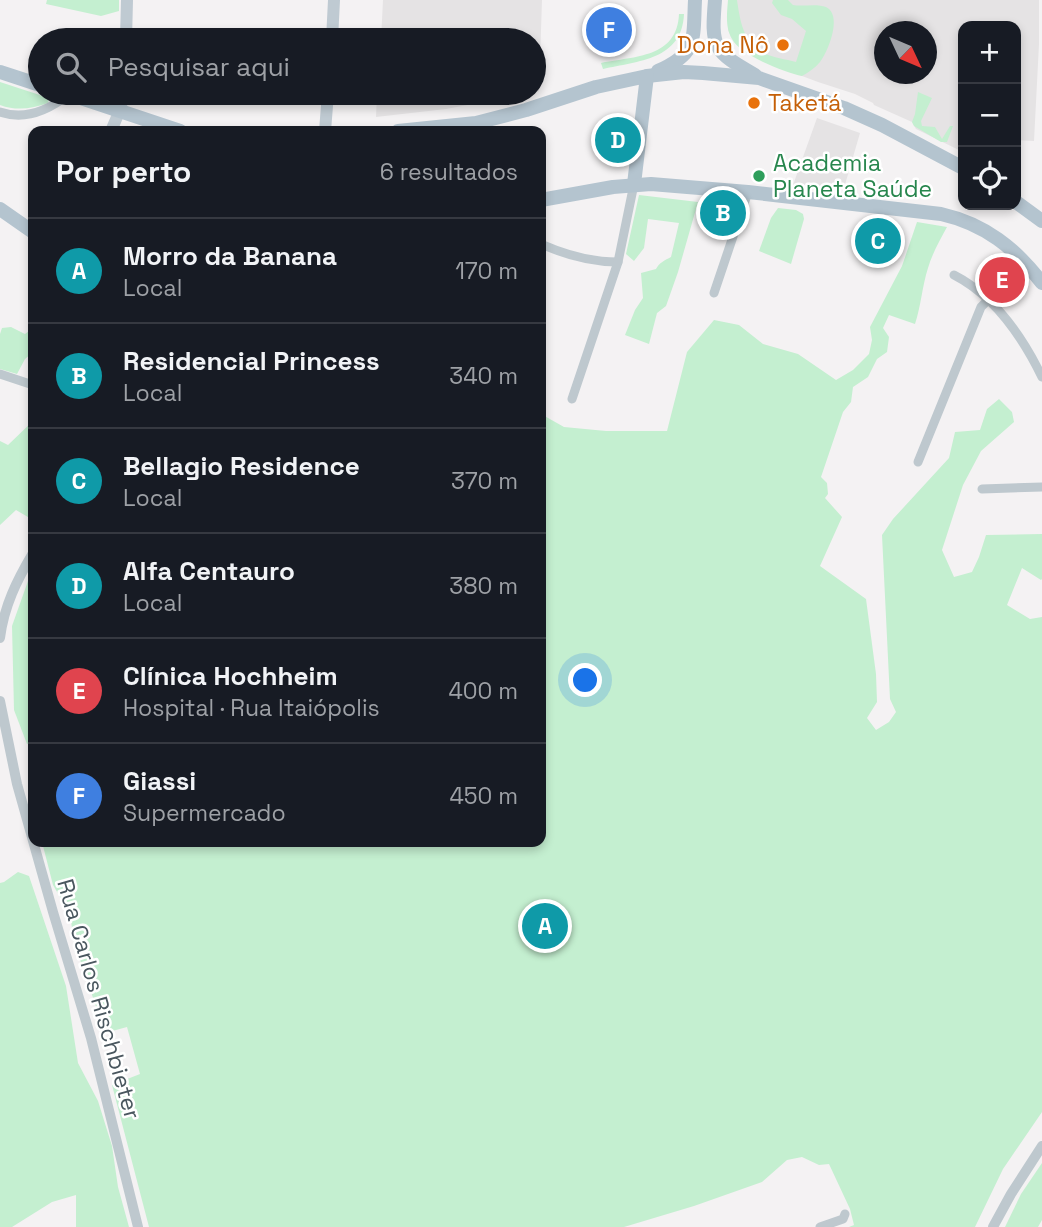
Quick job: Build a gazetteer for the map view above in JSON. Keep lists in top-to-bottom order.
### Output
{
  "streets": {
    "street": ["Rua Carlos Rischbieter"]
  },
  "places": ["Dona Nô", "Taketá", "Academia Planeta Saúde"],
  "north": "bottom right",
  "page": {
    "pins": [
      "F",
      "D",
      "B",
      "C",
      "E",
      "A"
    ],
    "map_buttons": ["+", "−"],
    "search": "Pesquisar aqui",
    "heading": ["Por perto", "6 resultados"],
    "list": [
      {
        "mark": "A",
        "name": "Morro da Banana",
        "note": "Local",
        "value": "170 m"
      },
      {
        "mark": "B",
        "name": "Residencial Princess",
        "note": "Local",
        "value": "340 m"
      },
      {
        "mark": "C",
        "name": "Bellagio Residence",
        "note": "Local",
        "value": "370 m"
      },
      {
        "mark": "D",
        "name": "Alfa Centauro",
        "note": "Local",
        "value": "380 m"
      },
      {
        "mark": "E",
        "name": "Clínica Hochheim",
        "note": "Hospital · Rua Itaiópolis",
        "value": "400 m"
      },
      {
        "mark": "F",
        "name": "Giassi",
        "note": "Supermercado",
        "value": "450 m"
      }
    ]
  }
}
